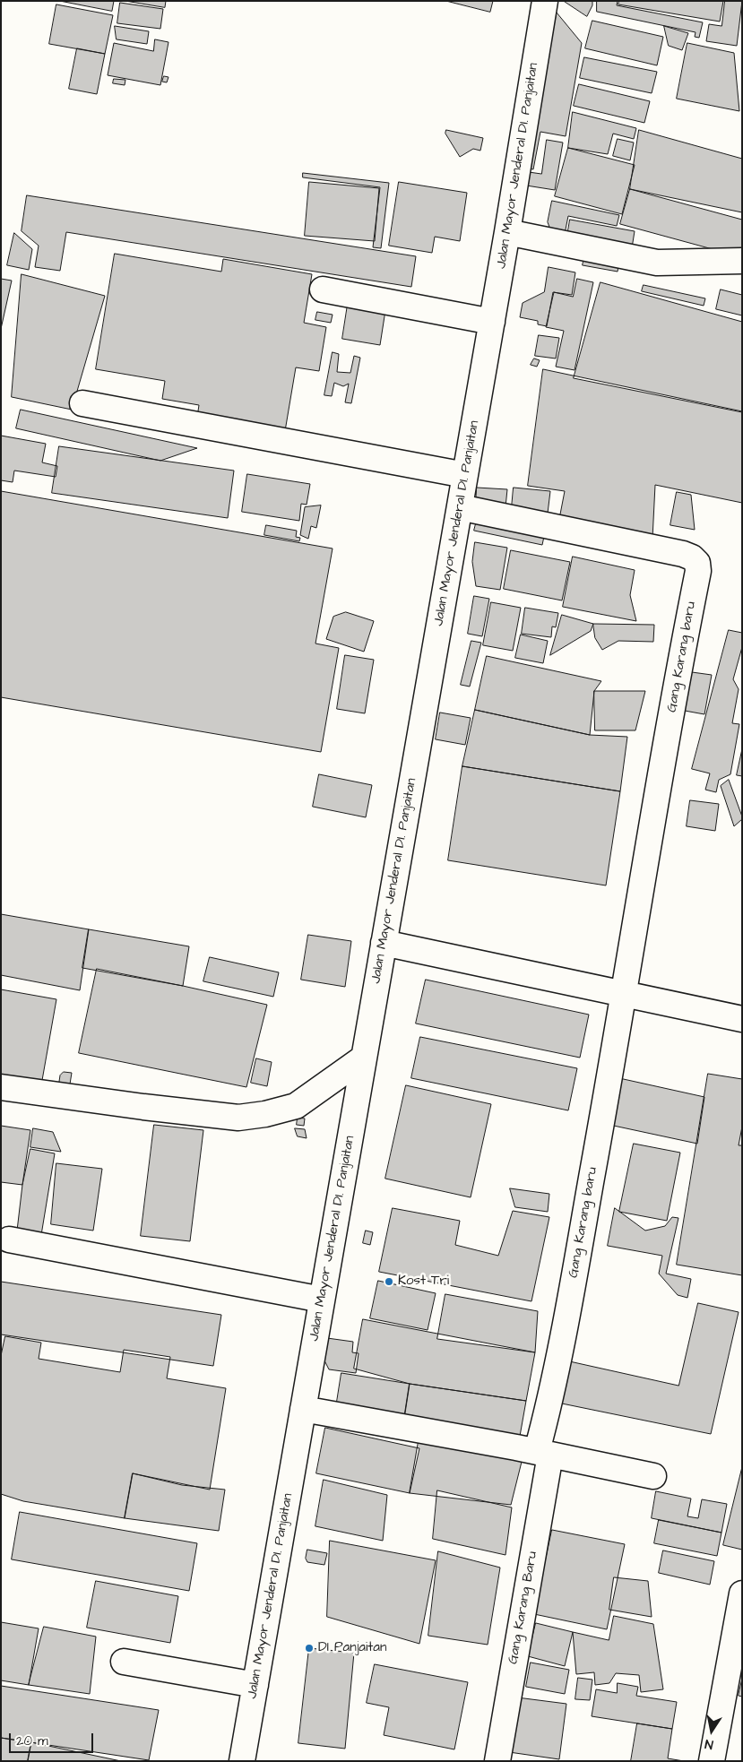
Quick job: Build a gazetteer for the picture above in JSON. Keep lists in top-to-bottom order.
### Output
{
  "streets": {
    "street": ["Jalan Mayor Jenderal DI. Panjaitan", "Gang Karang baru", "Gang Karang Baru"]
  },
  "crossings": [
    ["Jalan Mayor Jenderal DI. Panjaitan", "Gang Karang baru"],
    ["Gang Karang baru", "Gang Karang Baru"]
  ],
  "places": ["Kost Tri", "DI Panjaitan"],
  "scale_bar": "20 m",
  "north": "bottom"
}
